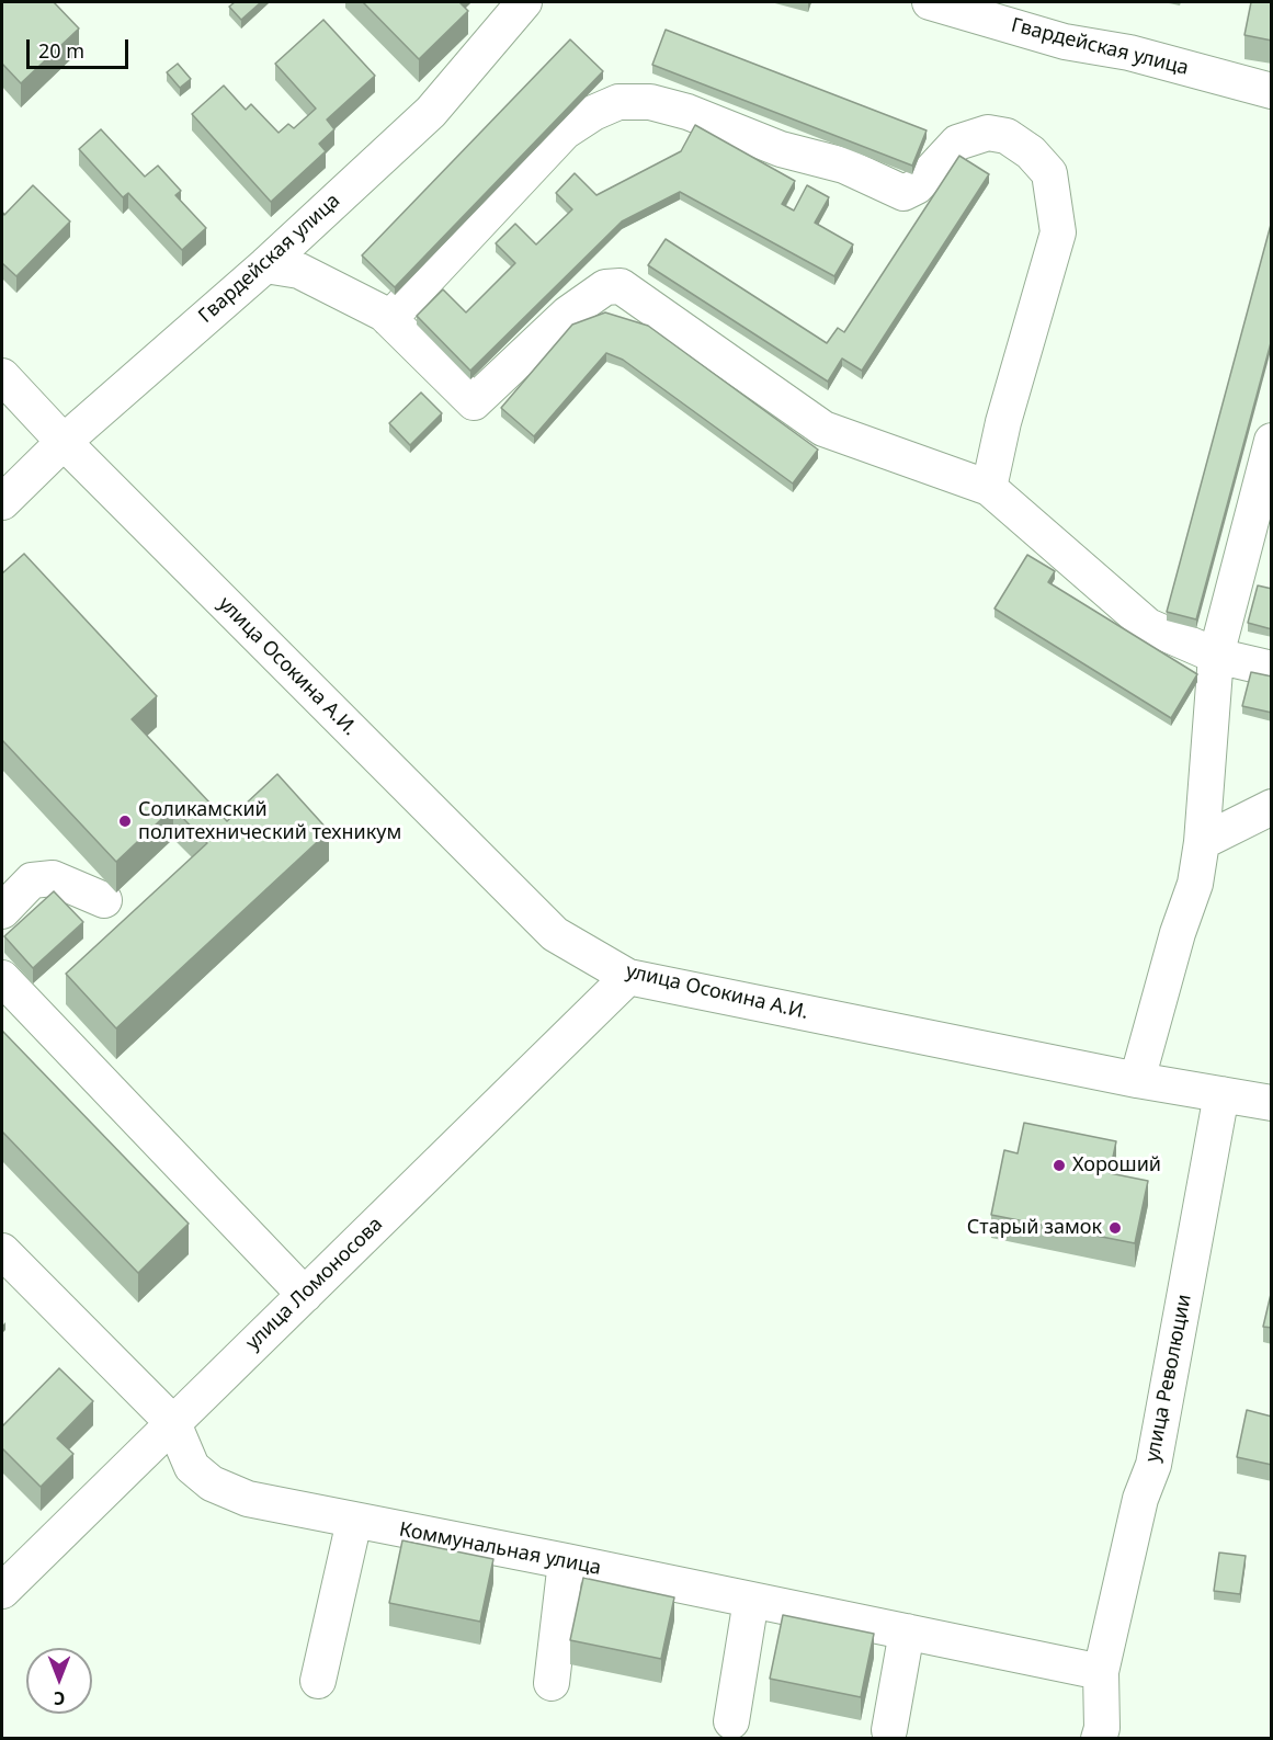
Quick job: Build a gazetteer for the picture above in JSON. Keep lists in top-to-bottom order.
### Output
{
  "streets": {
    "street": [
      "Гвардейская улица",
      "улица Осокина А.И.",
      "улица Ломоносова",
      "улица Революции",
      "Коммунальная улица"
    ]
  },
  "crossings": [
    ["Гвардейская улица", "улица Осокина А.И."],
    ["улица Осокина А.И.", "улица Ломоносова"],
    ["улица Осокина А.И.", "улица Революции"],
    ["улица Ломоносова", "Коммунальная улица"],
    ["улица Революции", "Коммунальная улица"]
  ],
  "places": ["Соликамский политехнический техникум", "Хороший", "Старый замок"],
  "scale_bar": "20 m",
  "north": "bottom"
}
